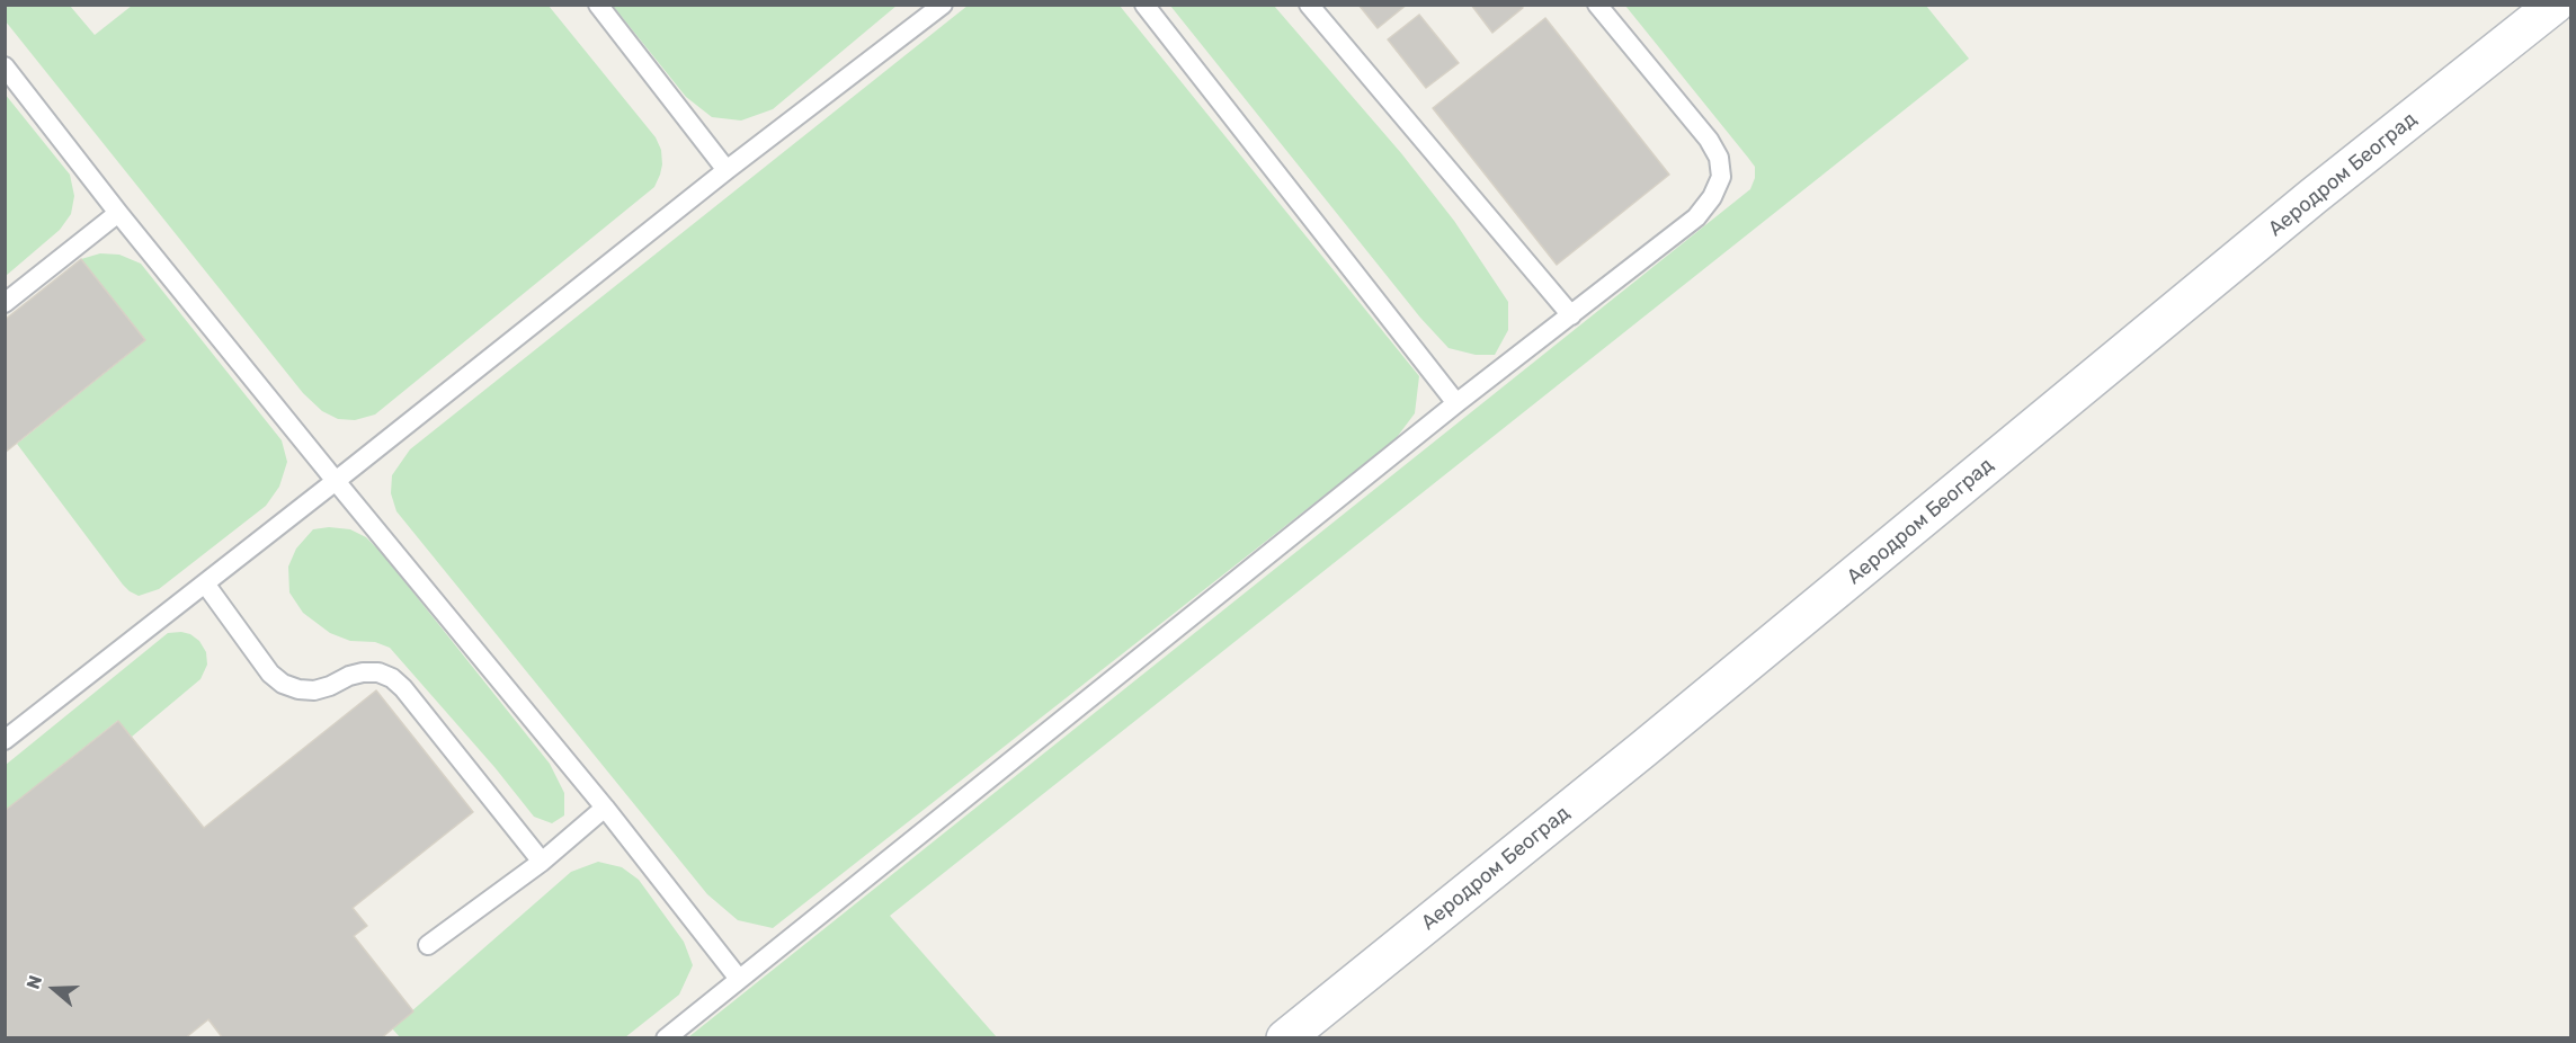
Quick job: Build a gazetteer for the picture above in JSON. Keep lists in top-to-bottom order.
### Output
{
  "streets": {
    "street": ["Аеродром Београд"]
  },
  "north": "left"
}
